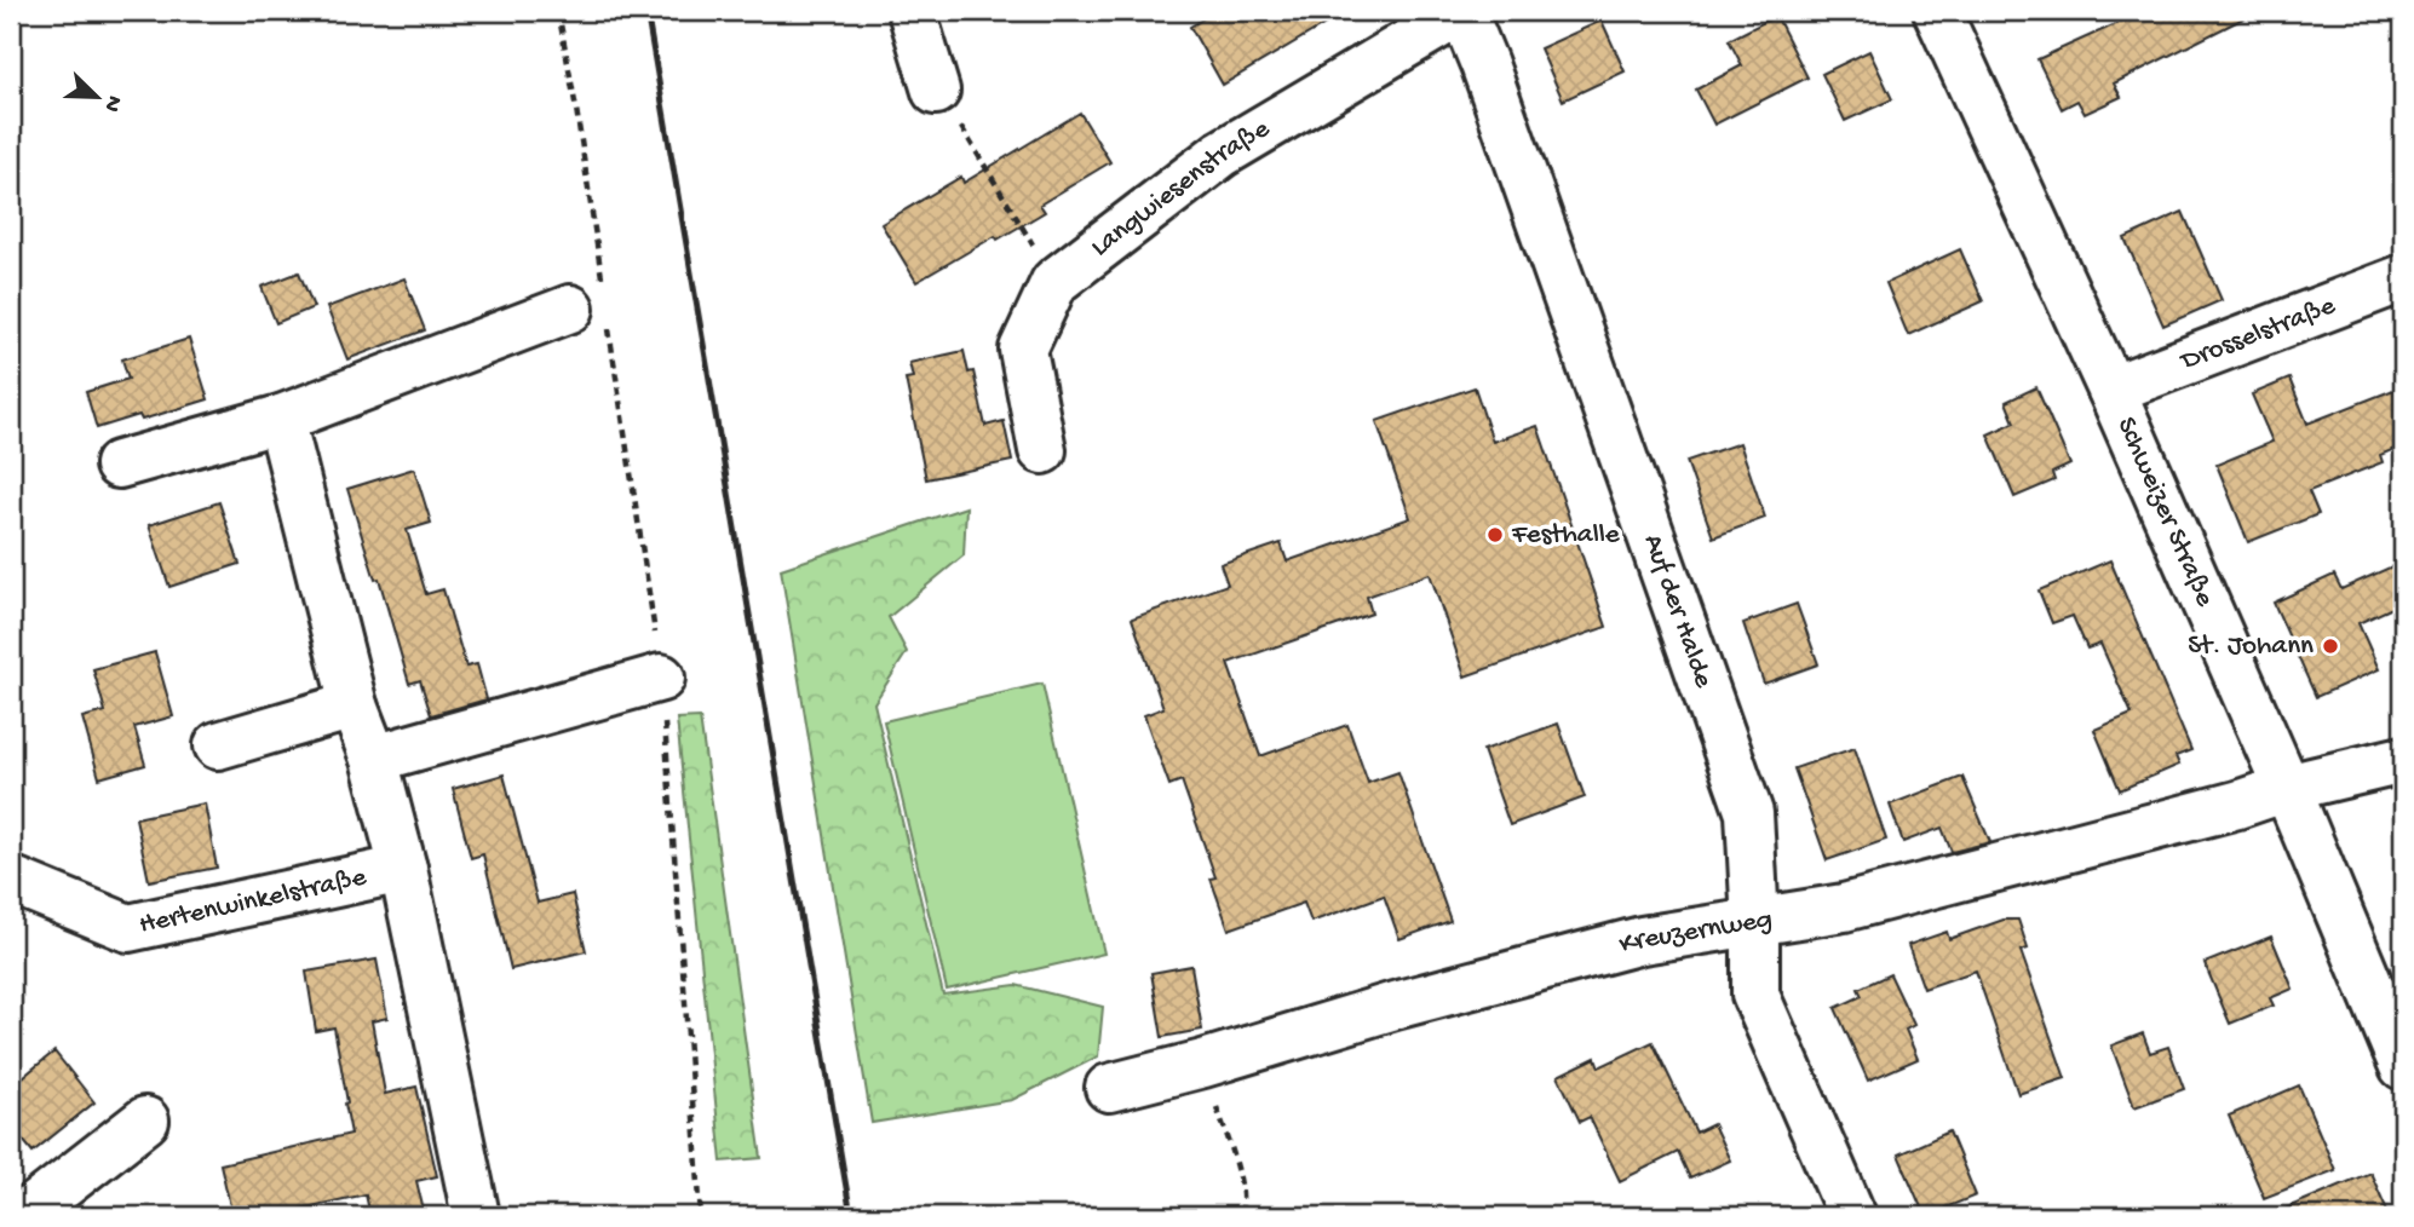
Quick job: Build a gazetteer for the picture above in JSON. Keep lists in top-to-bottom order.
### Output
{
  "streets": {
    "street": [
      "Langwiesenstraße",
      "Drosselstraße",
      "Schweizer Straße",
      "Auf der Halde",
      "Hertenwinkelstraße",
      "Kreuzernweg"
    ]
  },
  "crossings": [
    ["Langwiesenstraße", "Auf der Halde"],
    ["Drosselstraße", "Schweizer Straße"],
    ["Schweizer Straße", "Kreuzernweg"],
    ["Auf der Halde", "Kreuzernweg"]
  ],
  "places": ["Festhalle", "St. Johann"],
  "north": "bottom right"
}
